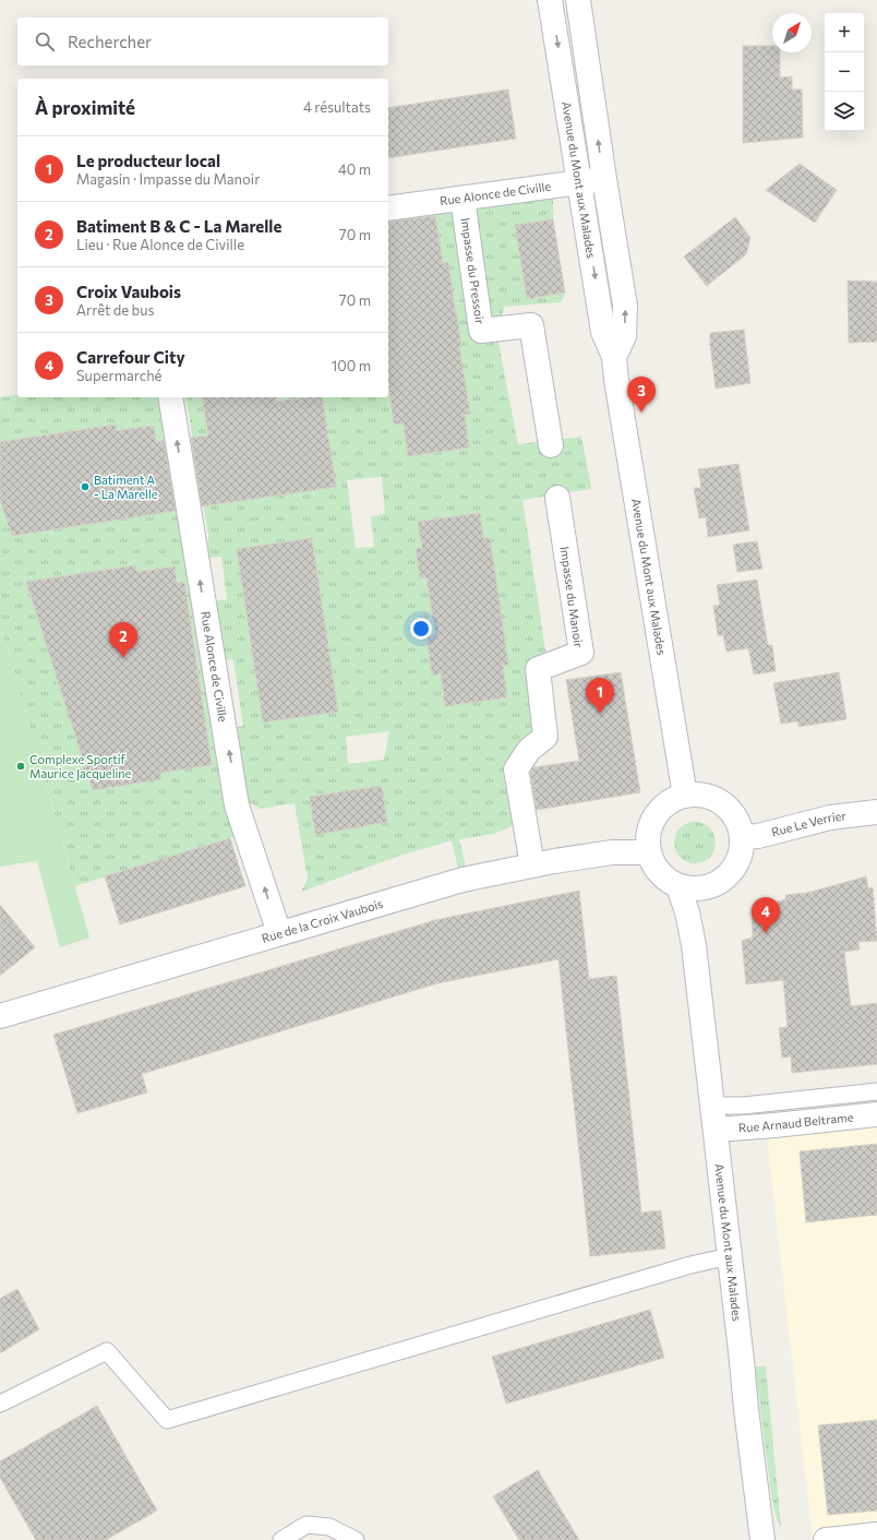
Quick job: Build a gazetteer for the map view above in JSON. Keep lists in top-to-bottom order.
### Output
{
  "streets": {
    "street": [
      "Avenue du Mont aux Malades",
      "Rue Alonce de Civille",
      "Impasse du Pressoir",
      "Impasse du Manoir",
      "Rue Le Verrier",
      "Rue de la Croix Vaubois",
      "Rue Arnaud Beltrame"
    ]
  },
  "crossings": [
    ["Avenue du Mont aux Malades", "Rue Alonce de Civille"],
    ["Avenue du Mont aux Malades", "Rue Le Verrier"],
    ["Avenue du Mont aux Malades", "Rue de la Croix Vaubois"],
    ["Avenue du Mont aux Malades", "Rue Arnaud Beltrame"],
    ["Rue Alonce de Civille", "Impasse du Pressoir"],
    ["Rue Alonce de Civille", "Rue de la Croix Vaubois"],
    ["Impasse du Manoir", "Rue de la Croix Vaubois"],
    ["Rue Le Verrier", "Rue de la Croix Vaubois"]
  ],
  "one_way": ["Rue Alonce de Civille"],
  "places": ["Batiment A - La Marelle", "Complexe Sportif Maurice Jacqueline"],
  "north": "top right",
  "page": {
    "map_buttons": ["+", "−"],
    "search": "Rechercher",
    "heading": ["À proximité", "4 résultats"],
    "list": [
      {
        "mark": "1",
        "name": "Le producteur local",
        "note": "Magasin · Impasse du Manoir",
        "value": "40 m"
      },
      {
        "mark": "2",
        "name": "Batiment B & C - La Marelle",
        "note": "Lieu · Rue Alonce de Civille",
        "value": "70 m"
      },
      {
        "mark": "3",
        "name": "Croix Vaubois",
        "note": "Arrêt de bus",
        "value": "70 m"
      },
      {
        "mark": "4",
        "name": "Carrefour City",
        "note": "Supermarché",
        "value": "100 m"
      }
    ],
    "pins": [
      "3",
      "2",
      "1",
      "4"
    ]
  }
}
